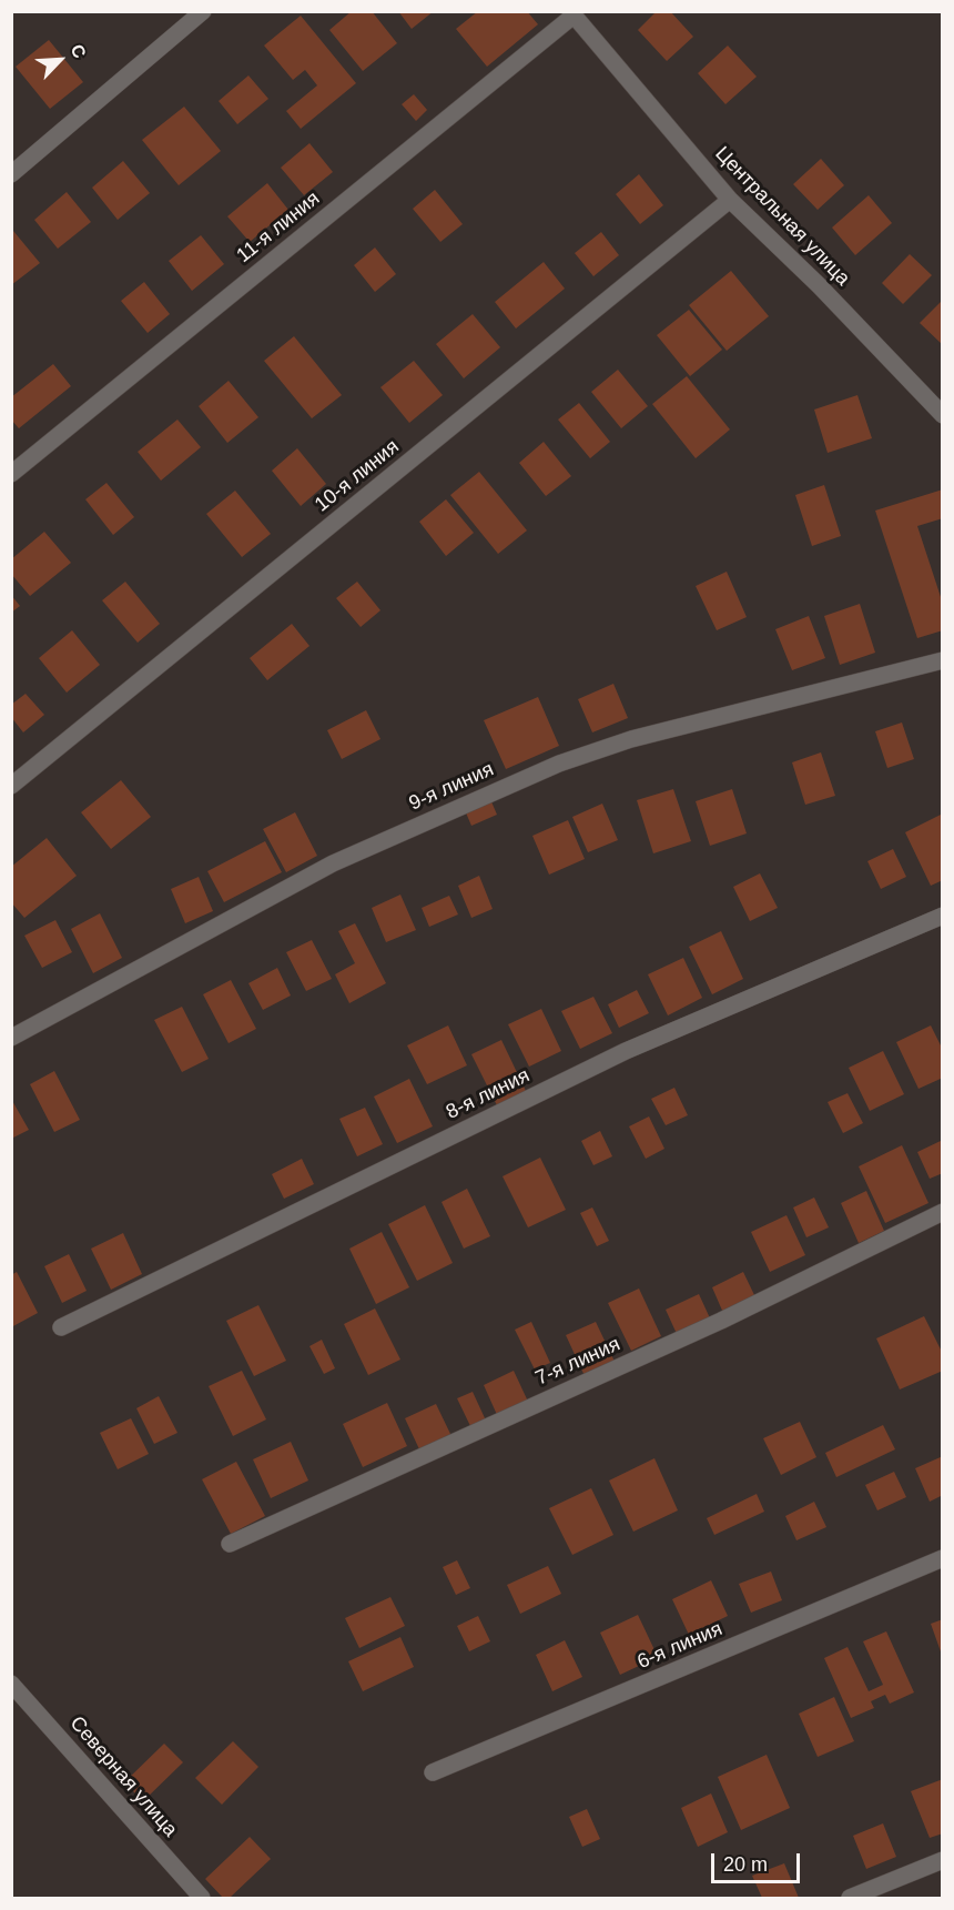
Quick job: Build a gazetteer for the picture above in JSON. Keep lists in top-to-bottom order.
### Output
{
  "streets": {
    "street": [
      "Центральная улица",
      "11-я линия",
      "10-я линия",
      "9-я линия",
      "8-я линия",
      "7-я линия",
      "6-я линия",
      "Северная улица"
    ]
  },
  "crossings": [
    ["Центральная улица", "11-я линия"],
    ["Центральная улица", "10-я линия"]
  ],
  "scale_bar": "20 m",
  "north": "top right"
}
